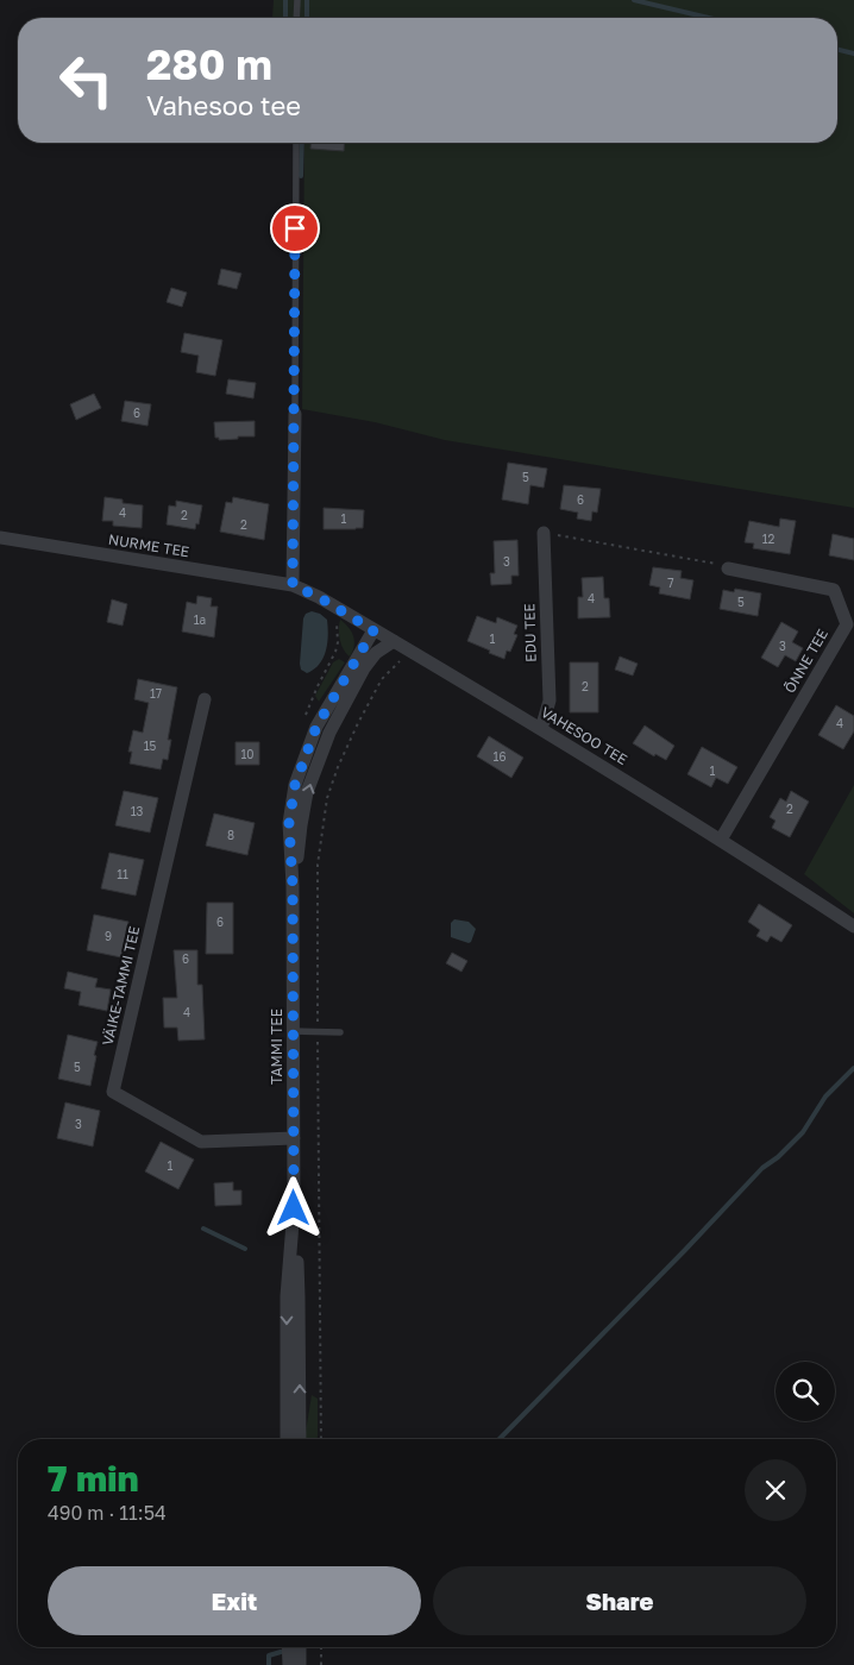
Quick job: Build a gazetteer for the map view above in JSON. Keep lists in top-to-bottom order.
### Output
{
  "streets": {
    "street": [
      "NURME TEE",
      "EDU TEE",
      "ÕNNE TEE",
      "VAHESOO TEE",
      "VÄIKE-TAMMI TEE",
      "TAMMI TEE"
    ]
  },
  "crossings": [
    ["NURME TEE", "VAHESOO TEE"],
    ["EDU TEE", "VAHESOO TEE"],
    ["ÕNNE TEE", "VAHESOO TEE"],
    ["VAHESOO TEE", "TAMMI TEE"],
    ["VÄIKE-TAMMI TEE", "TAMMI TEE"]
  ],
  "house_numbers": [
    "6",
    "5",
    "6",
    "4",
    "2",
    "1",
    "2",
    "12",
    "3",
    "7",
    "4",
    "5",
    "1a",
    "1",
    "3",
    "2",
    "17",
    "4",
    "15",
    "10",
    "16",
    "1",
    "2",
    "13",
    "8",
    "11",
    "6",
    "9",
    "6",
    "4",
    "5",
    "3",
    "1"
  ],
  "page": {
    "turn": ["280 m", "Vahesoo tee"],
    "heading": ["7 min", "490 m · 11:54"],
    "buttons": ["Exit", "Share"]
  }
}
